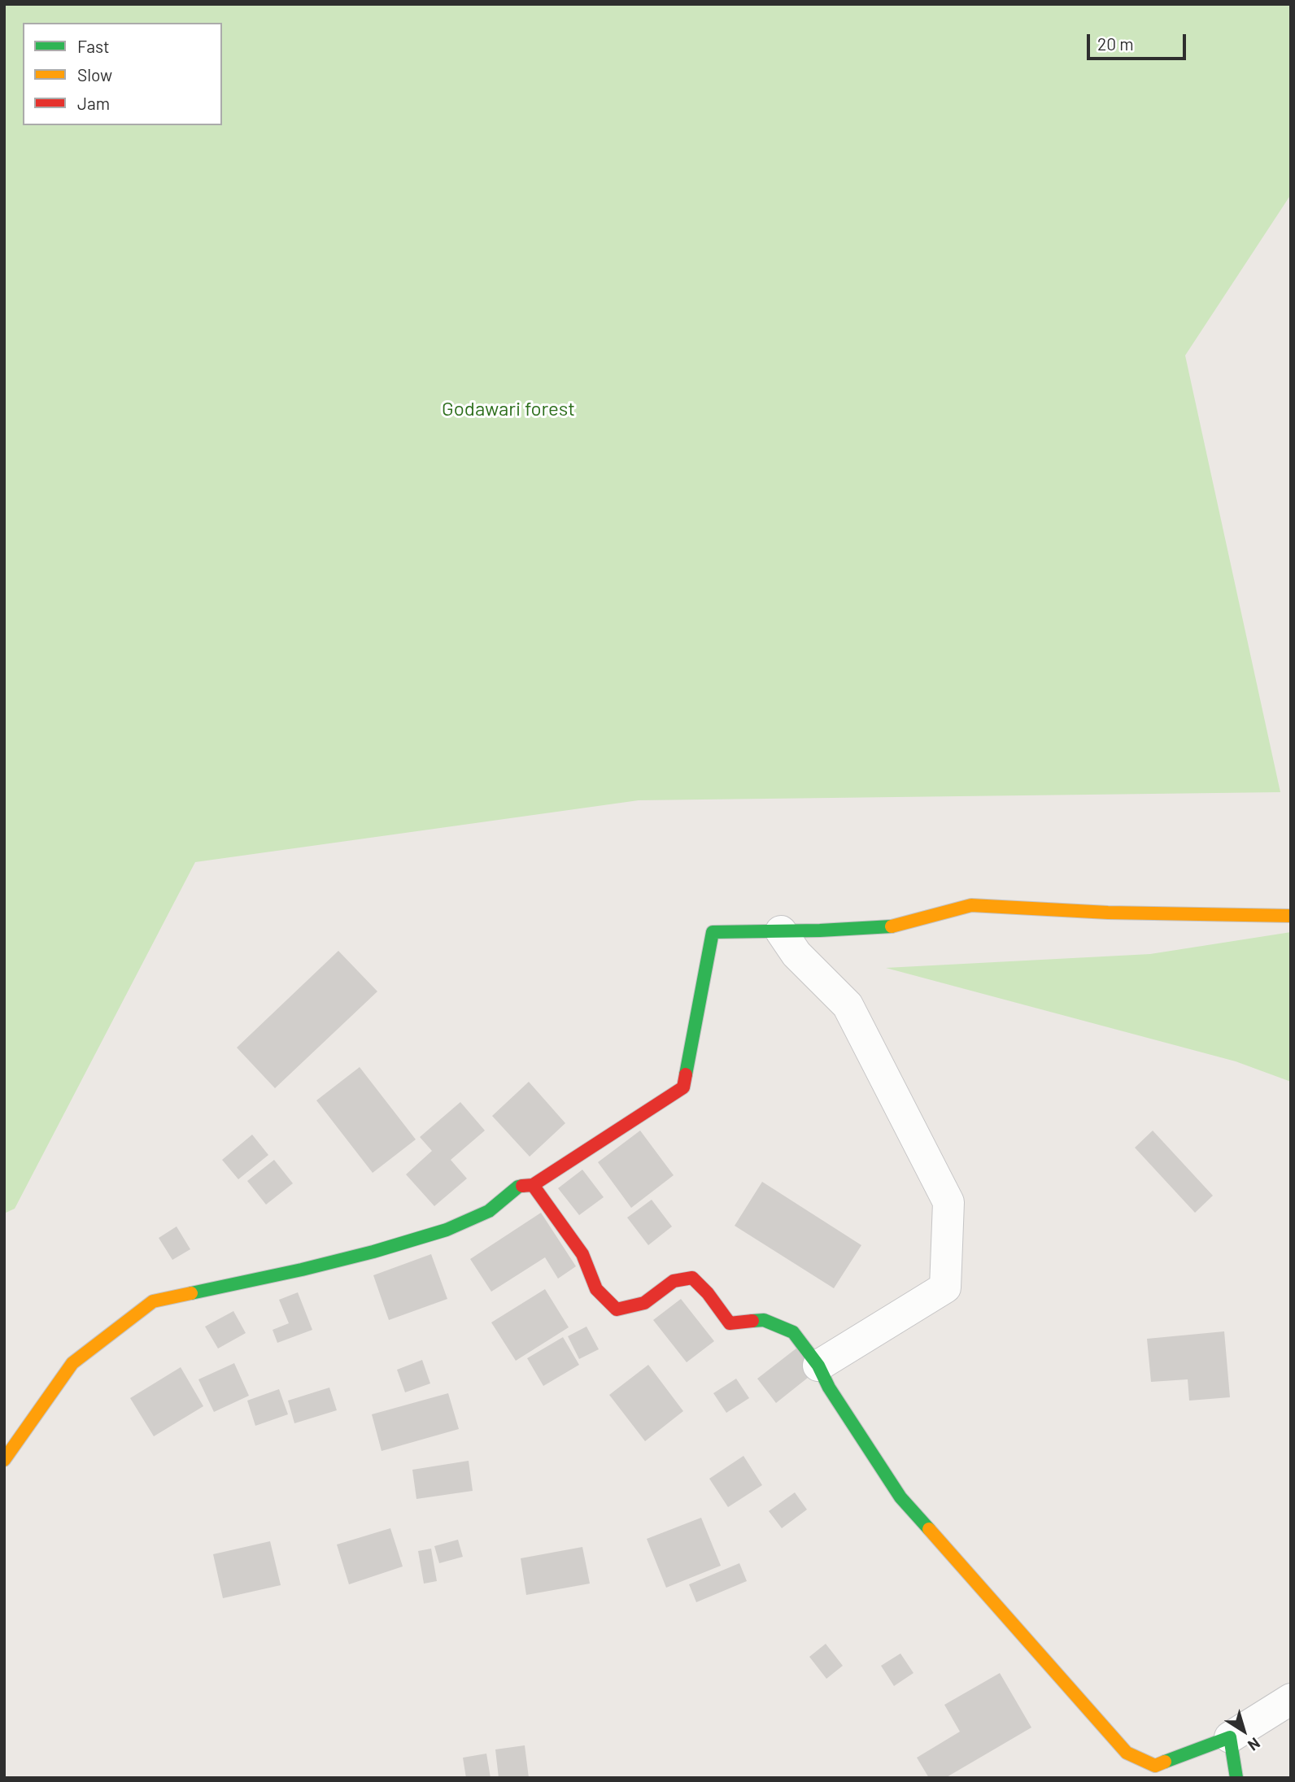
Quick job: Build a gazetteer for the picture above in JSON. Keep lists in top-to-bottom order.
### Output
{
  "parks": ["Godawari forest"],
  "legend": ["Fast", "Slow", "Jam"],
  "scale_bar": "20 m",
  "north": "bottom right"
}
